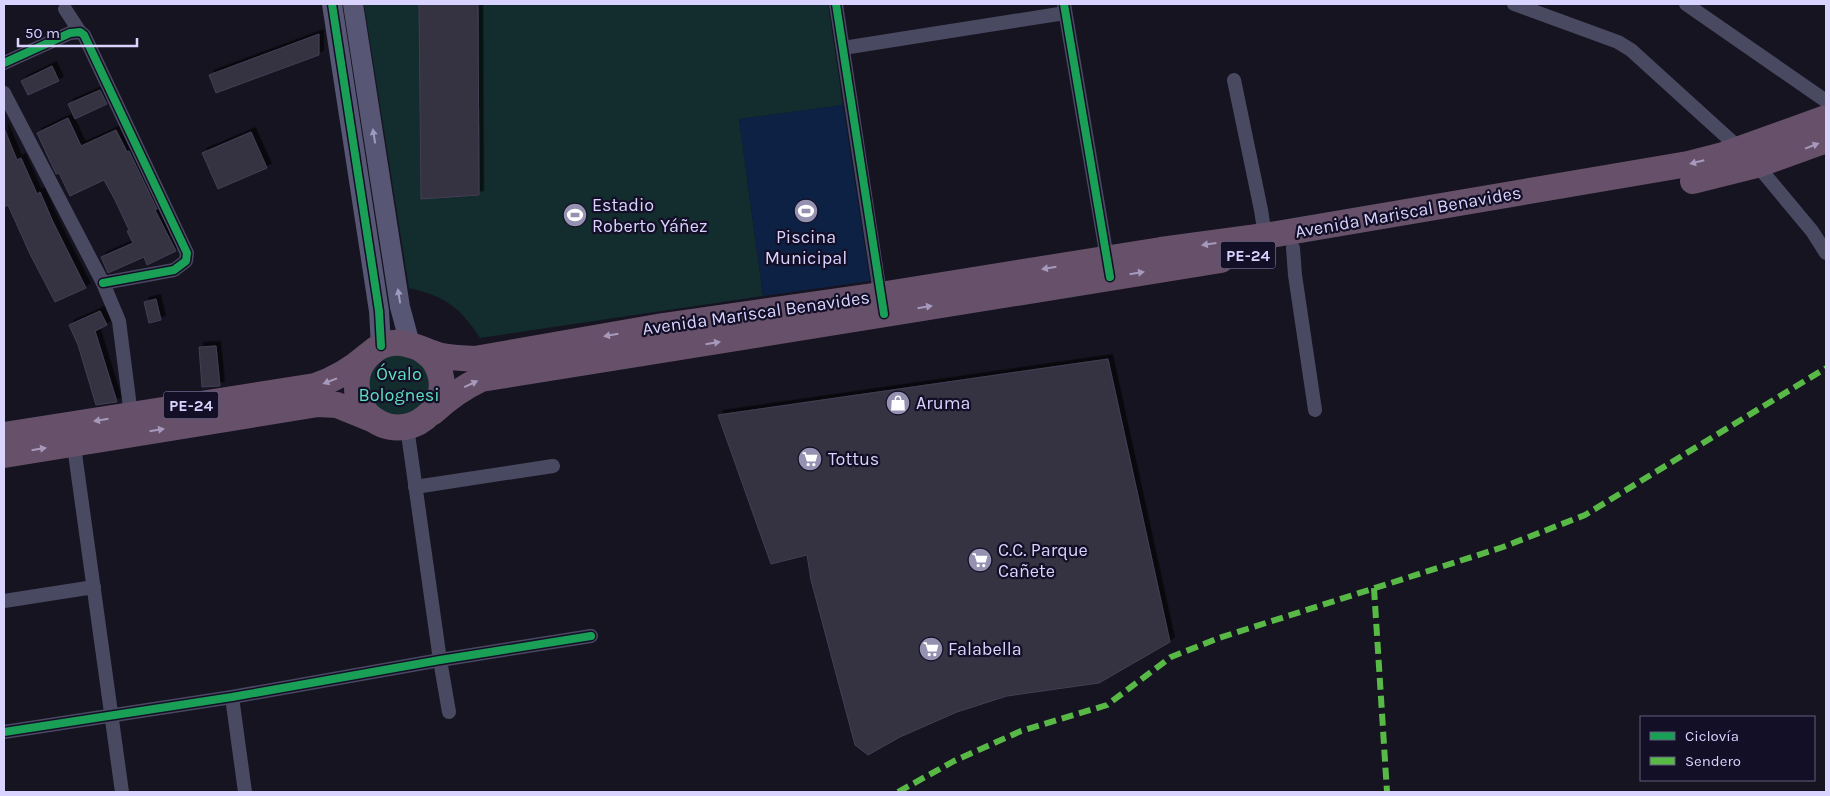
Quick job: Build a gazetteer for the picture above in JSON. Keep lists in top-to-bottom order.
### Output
{
  "streets": {
    "highway": ["Avenida Mariscal Benavides", "PE-24"]
  },
  "crossings": [
    ["Avenida Mariscal Benavides", "PE-24"]
  ],
  "parks": ["Óvalo Bolognesi"],
  "places": {
    "sports": ["Piscina Municipal", "Estadio Roberto Yáñez"],
    "shop": ["Aruma"],
    "supermarket": ["Tottus", "C.C. Parque Cañete", "Falabella"]
  },
  "legend": ["Ciclovía", "Sendero"],
  "scale_bar": "50 m"
}
